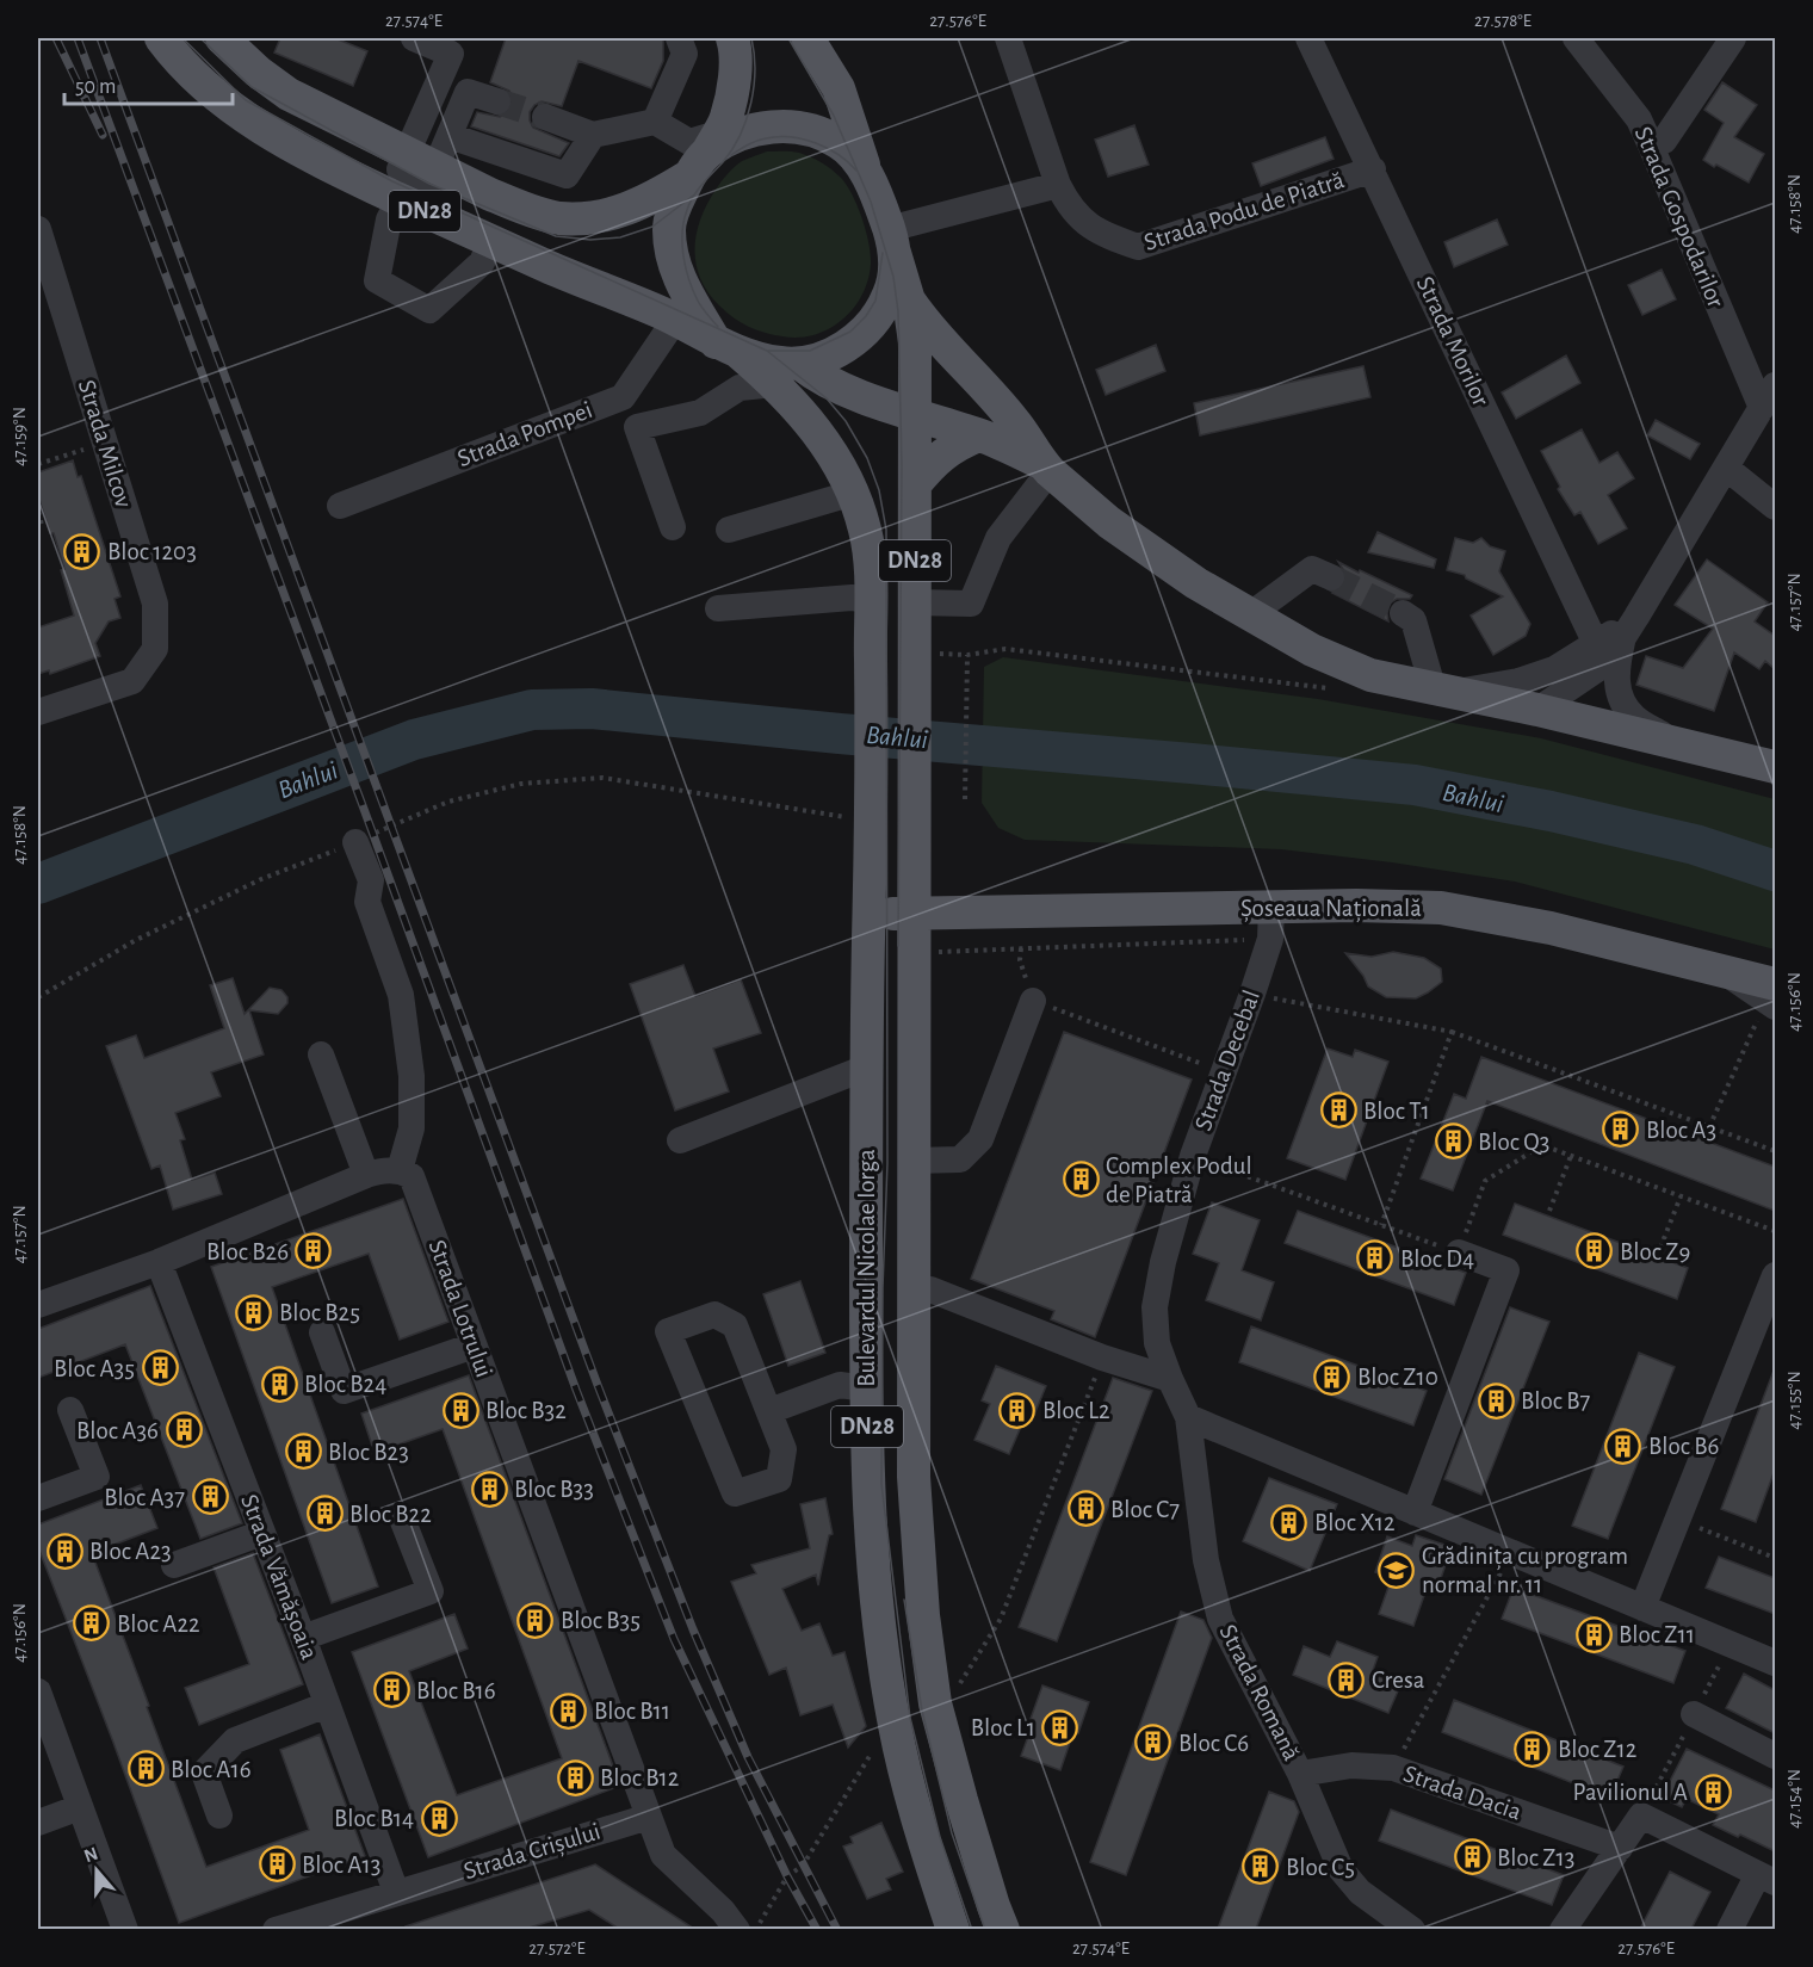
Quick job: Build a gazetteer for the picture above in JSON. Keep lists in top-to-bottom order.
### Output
{
  "streets": {
    "main road": ["DN28", "Șoseaua Națională", "Bulevardul Nicolae Iorga"],
    "street": [
      "Strada Podu de Piatră",
      "Strada Gospodarilor",
      "Strada Morilor",
      "Strada Pompei",
      "Strada Milcov",
      "Strada Decebal",
      "Strada Lotrului",
      "Strada Vămășoaia",
      "Strada Romană",
      "Strada Dacia",
      "Strada Crișului"
    ]
  },
  "crossings": [
    ["DN28", "Strada Pompei"],
    ["DN28", "Bulevardul Nicolae Iorga"],
    ["Strada Podu de Piatră", "Strada Morilor"],
    ["Șoseaua Națională", "Strada Decebal"],
    ["Șoseaua Națională", "Bulevardul Nicolae Iorga"],
    ["Strada Decebal", "Strada Romană"],
    ["Strada Lotrului", "Strada Crișului"],
    ["Strada Vămășoaia", "Strada Crișului"],
    ["Strada Romană", "Strada Dacia"]
  ],
  "water": ["Bahlui"],
  "places": {
    "building": [
      "Bloc 1203",
      "Bloc T1",
      "Bloc A3",
      "Bloc Q3",
      "Complex Podul de Piatră",
      "Bloc B26",
      "Bloc Z9",
      "Bloc D4",
      "Bloc B25",
      "Bloc A35",
      "Bloc Z10",
      "Bloc B24",
      "Bloc B7",
      "Bloc B32",
      "Bloc L2",
      "Bloc A36",
      "Bloc B6",
      "Bloc B23",
      "Bloc B33",
      "Bloc A37",
      "Bloc C7",
      "Bloc B22",
      "Bloc X12",
      "Bloc A23",
      "Bloc B35",
      "Bloc A22",
      "Bloc Z11",
      "Cresa",
      "Bloc B16",
      "Bloc B11",
      "Bloc L1",
      "Bloc C6",
      "Bloc Z12",
      "Bloc A16",
      "Bloc B12",
      "Pavilionul A",
      "Bloc B14",
      "Bloc Z13",
      "Bloc A13",
      "Bloc C5"
    ],
    "school or university": ["Grădinița cu program normal nr. 11"]
  },
  "scale_bar": "50 m",
  "north": "top",
  "coordinates": [
    "27.574°E",
    "27.576°E",
    "27.578°E",
    "47.158°N",
    "47.159°N",
    "47.157°N",
    "47.156°N",
    "47.155°N",
    "47.154°N",
    "27.572°E"
  ]
}
